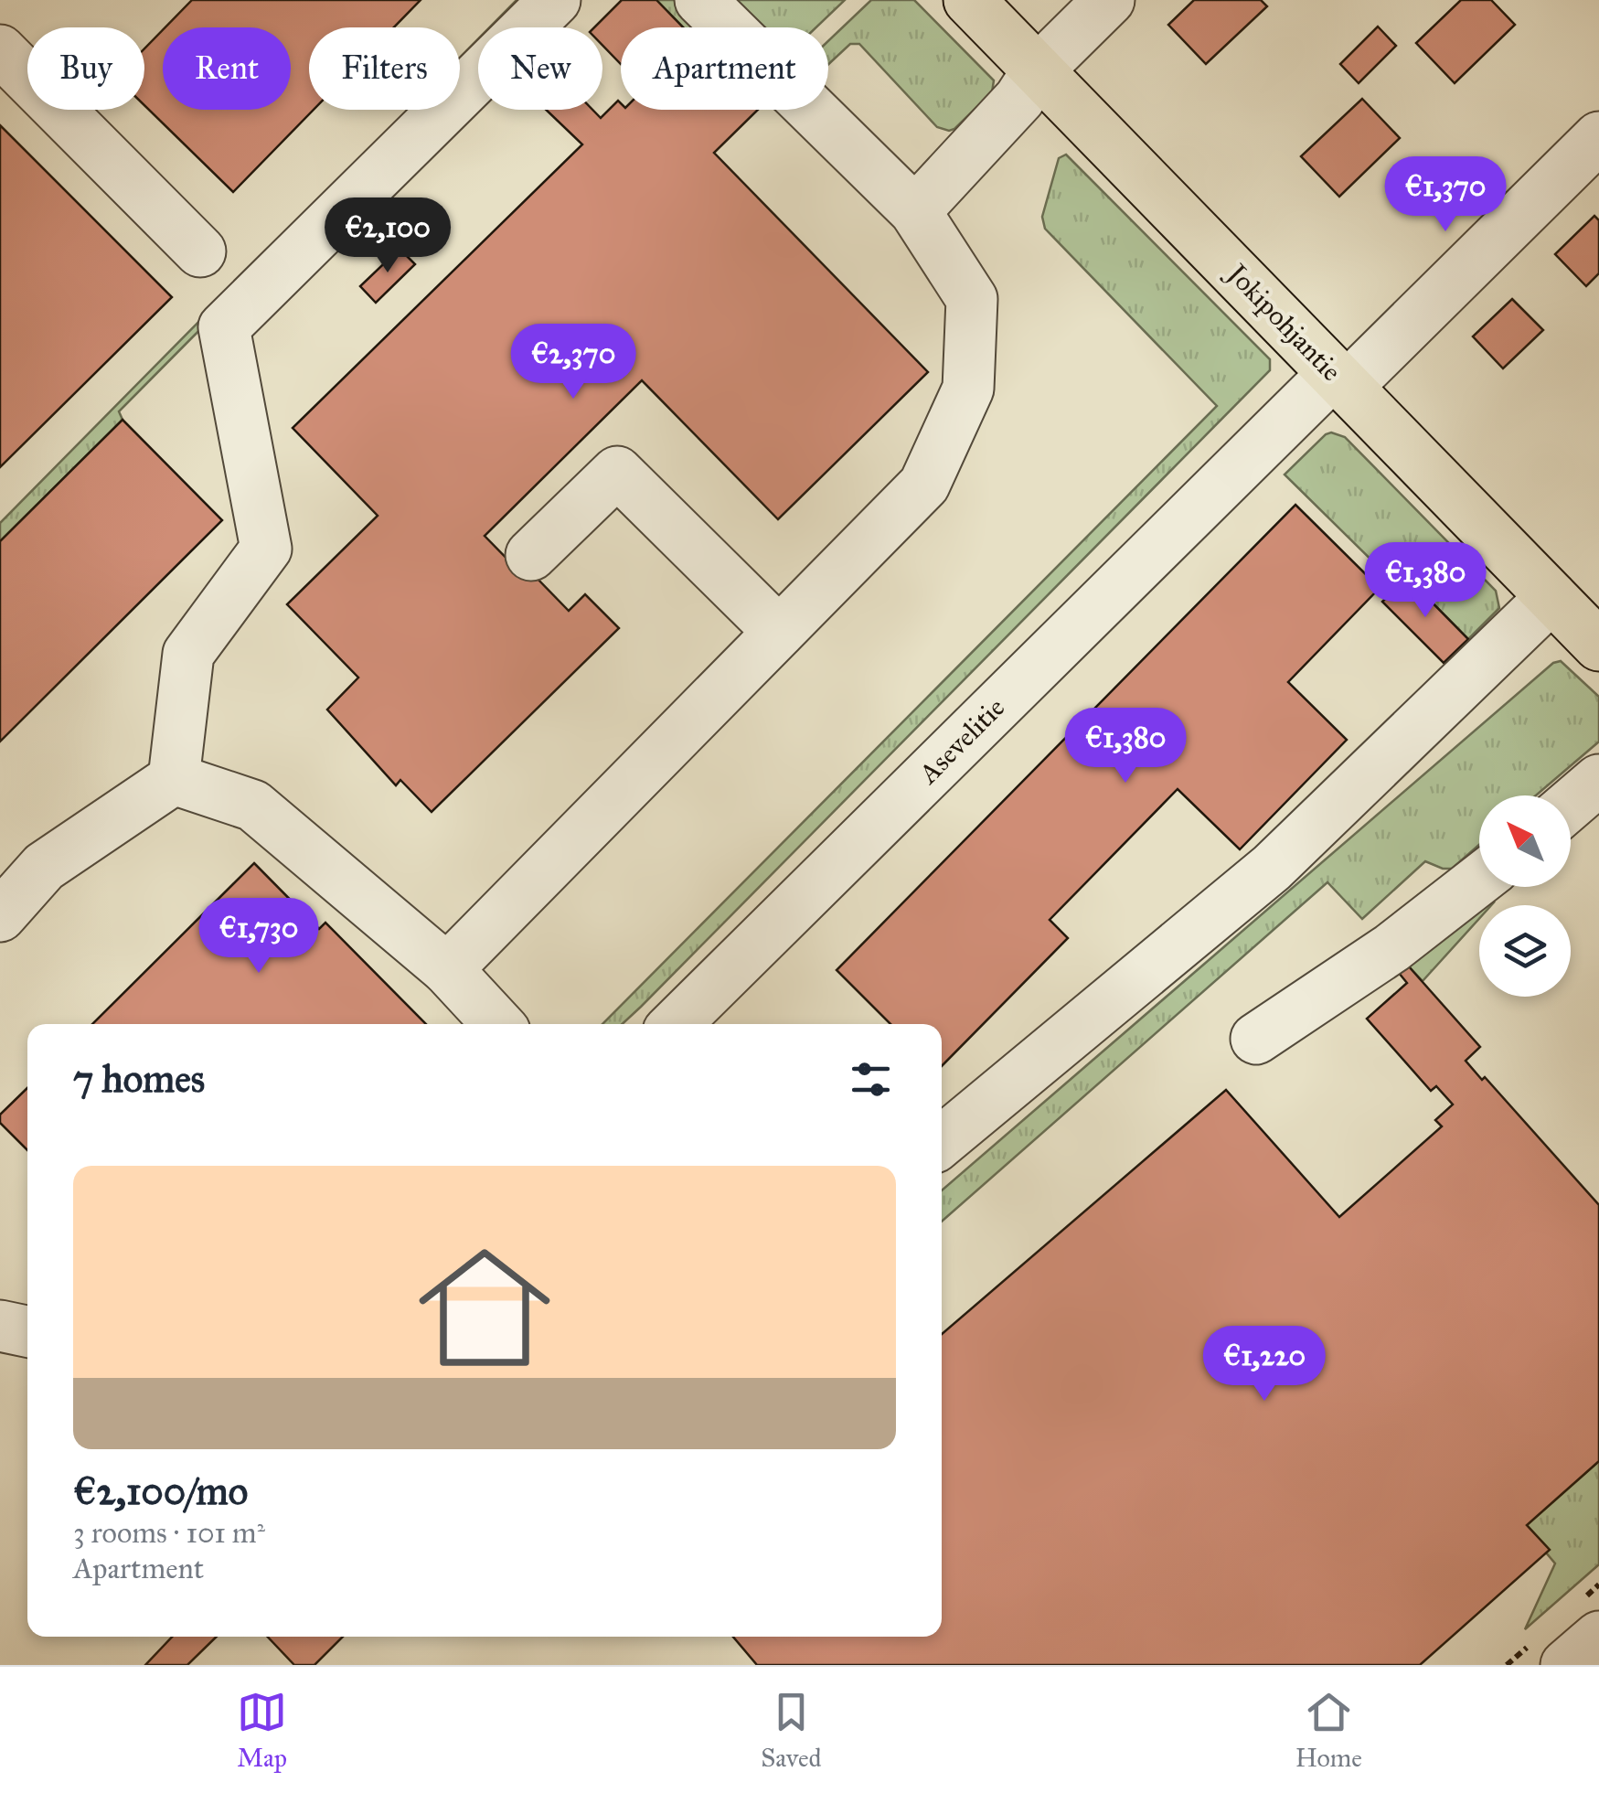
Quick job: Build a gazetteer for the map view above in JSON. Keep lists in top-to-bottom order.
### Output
{
  "streets": {
    "main road": ["Jokipohjantie"],
    "street": ["Asevelitie"]
  },
  "crossings": [
    ["Jokipohjantie", "Asevelitie"]
  ],
  "north": "top left",
  "page": {
    "chip": [
      "Buy",
      "Rent",
      "Filters",
      "New",
      "Apartment"
    ],
    "price": [
      "€1,370",
      "€2,100",
      "€2,370",
      "€1,380",
      "€1,380",
      "€1,730",
      "€1,220"
    ],
    "heading": "7 homes",
    "list": [
      {
        "name": "€2,100/mo",
        "note": "3 rooms · 101 m² · Apartment"
      }
    ],
    "tabs": ["Map", "Saved", "Home"]
  }
}
